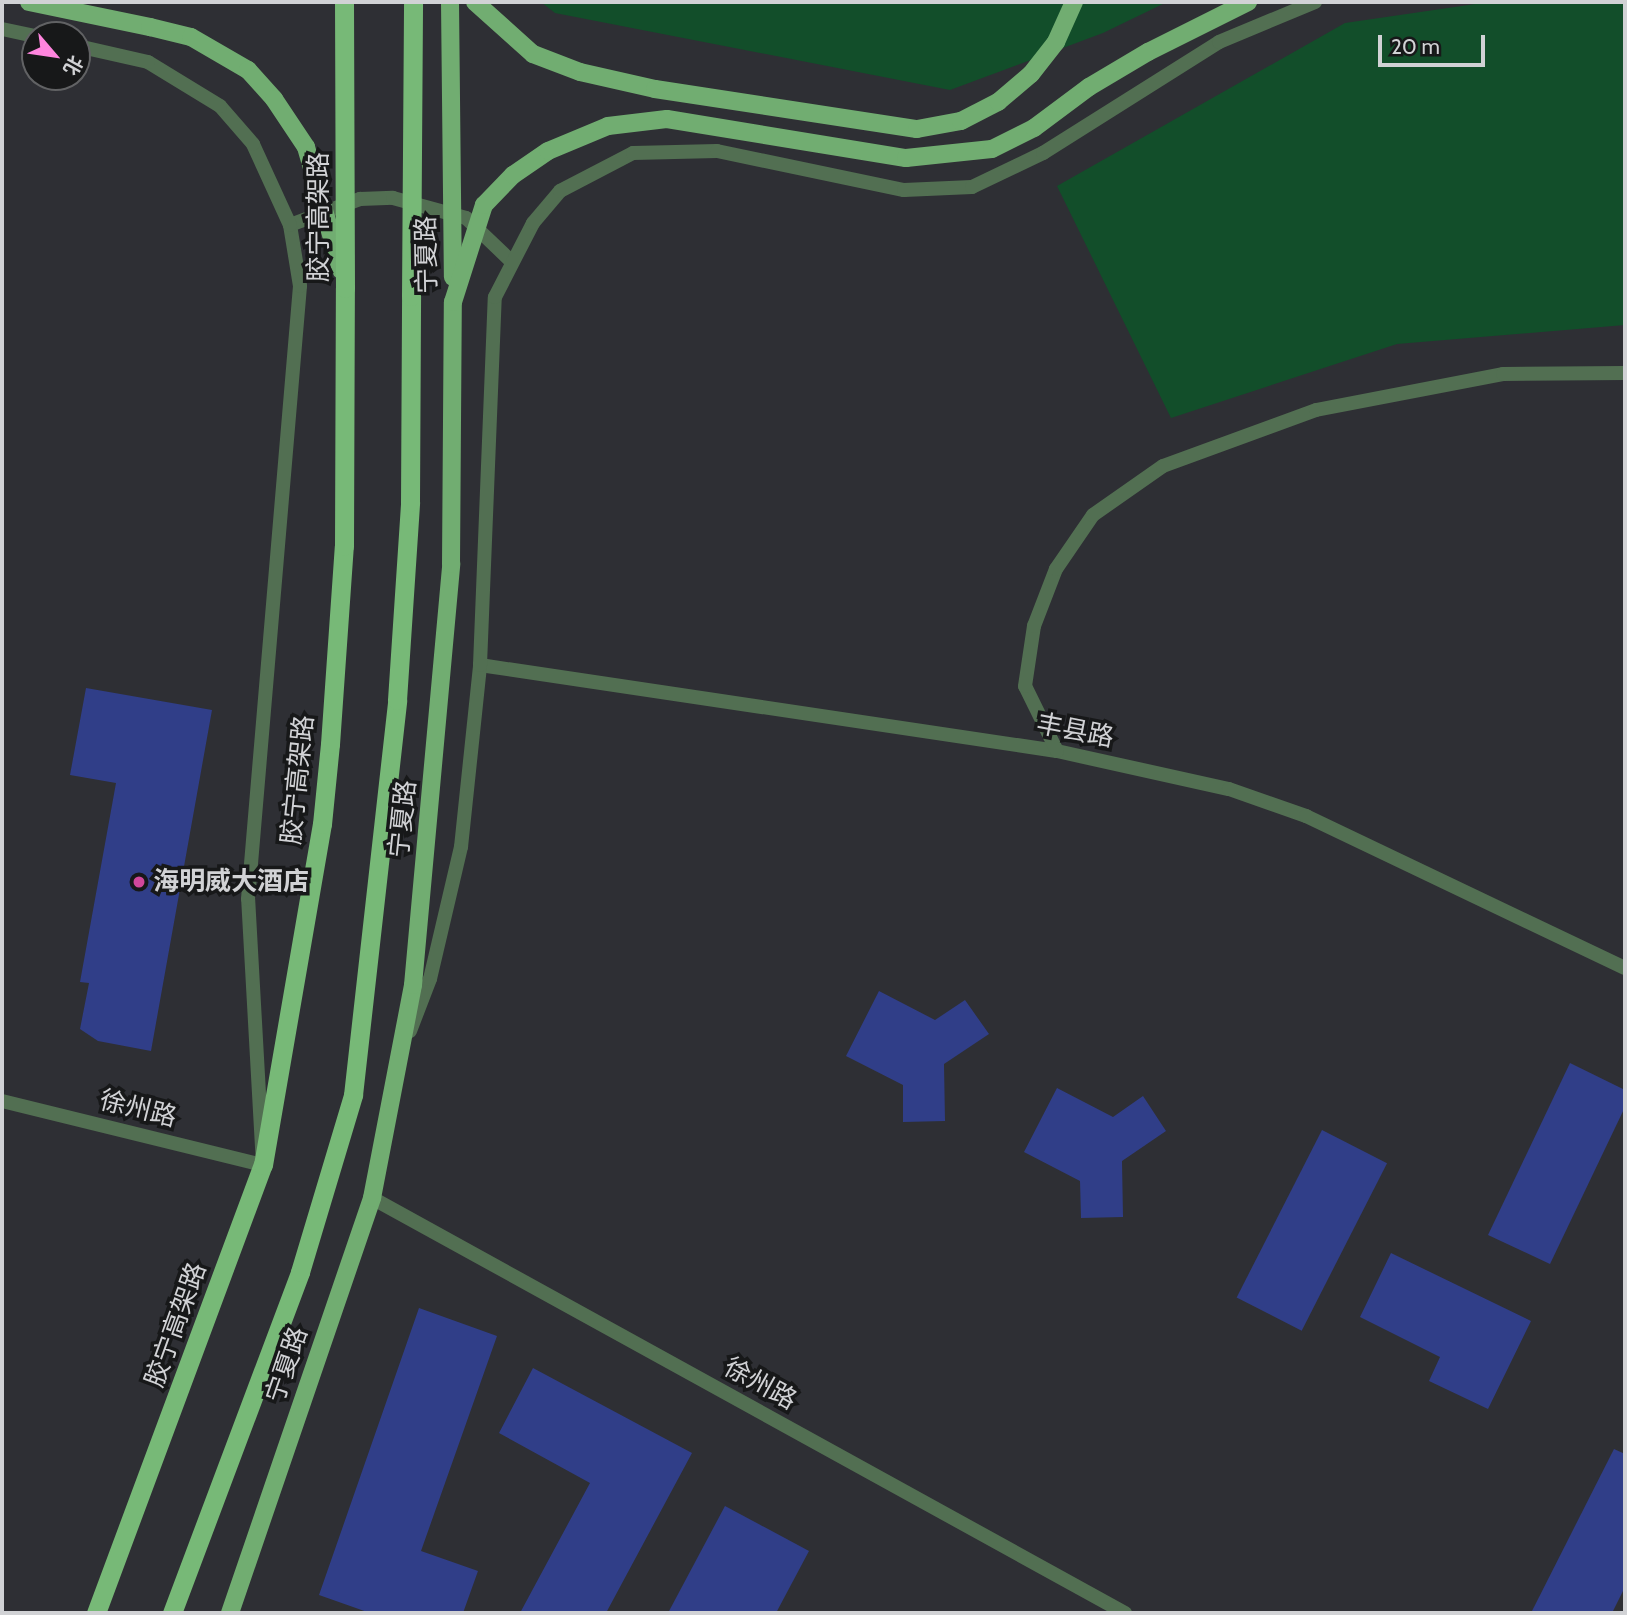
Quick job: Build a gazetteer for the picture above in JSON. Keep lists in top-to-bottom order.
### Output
{
  "streets": {
    "highway": ["胶宁高架路"],
    "main road": ["宁夏路"],
    "street": ["丰县路", "徐州路"]
  },
  "crossings": [
    ["胶宁高架路", "徐州路"],
    ["宁夏路", "徐州路"]
  ],
  "places": ["海明威大酒店"],
  "scale_bar": "20 m",
  "north": "bottom right"
}
